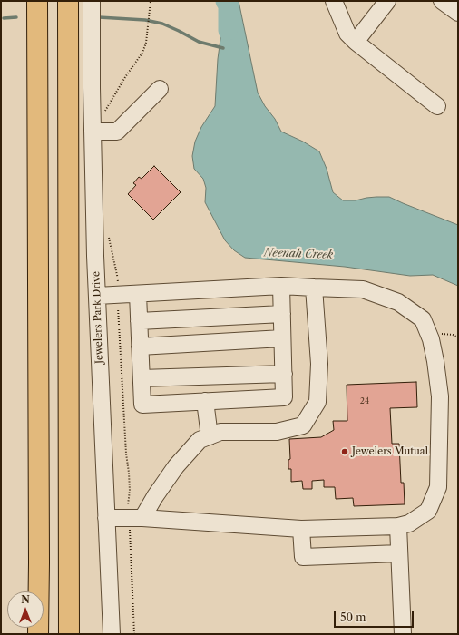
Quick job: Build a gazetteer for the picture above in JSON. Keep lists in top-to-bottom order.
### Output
{
  "streets": {
    "street": ["Jewelers Park Drive"]
  },
  "water": ["Neenah Creek"],
  "places": ["Jewelers Mutual"],
  "house_numbers": ["24"],
  "scale_bar": "50 m",
  "north": "top"
}
